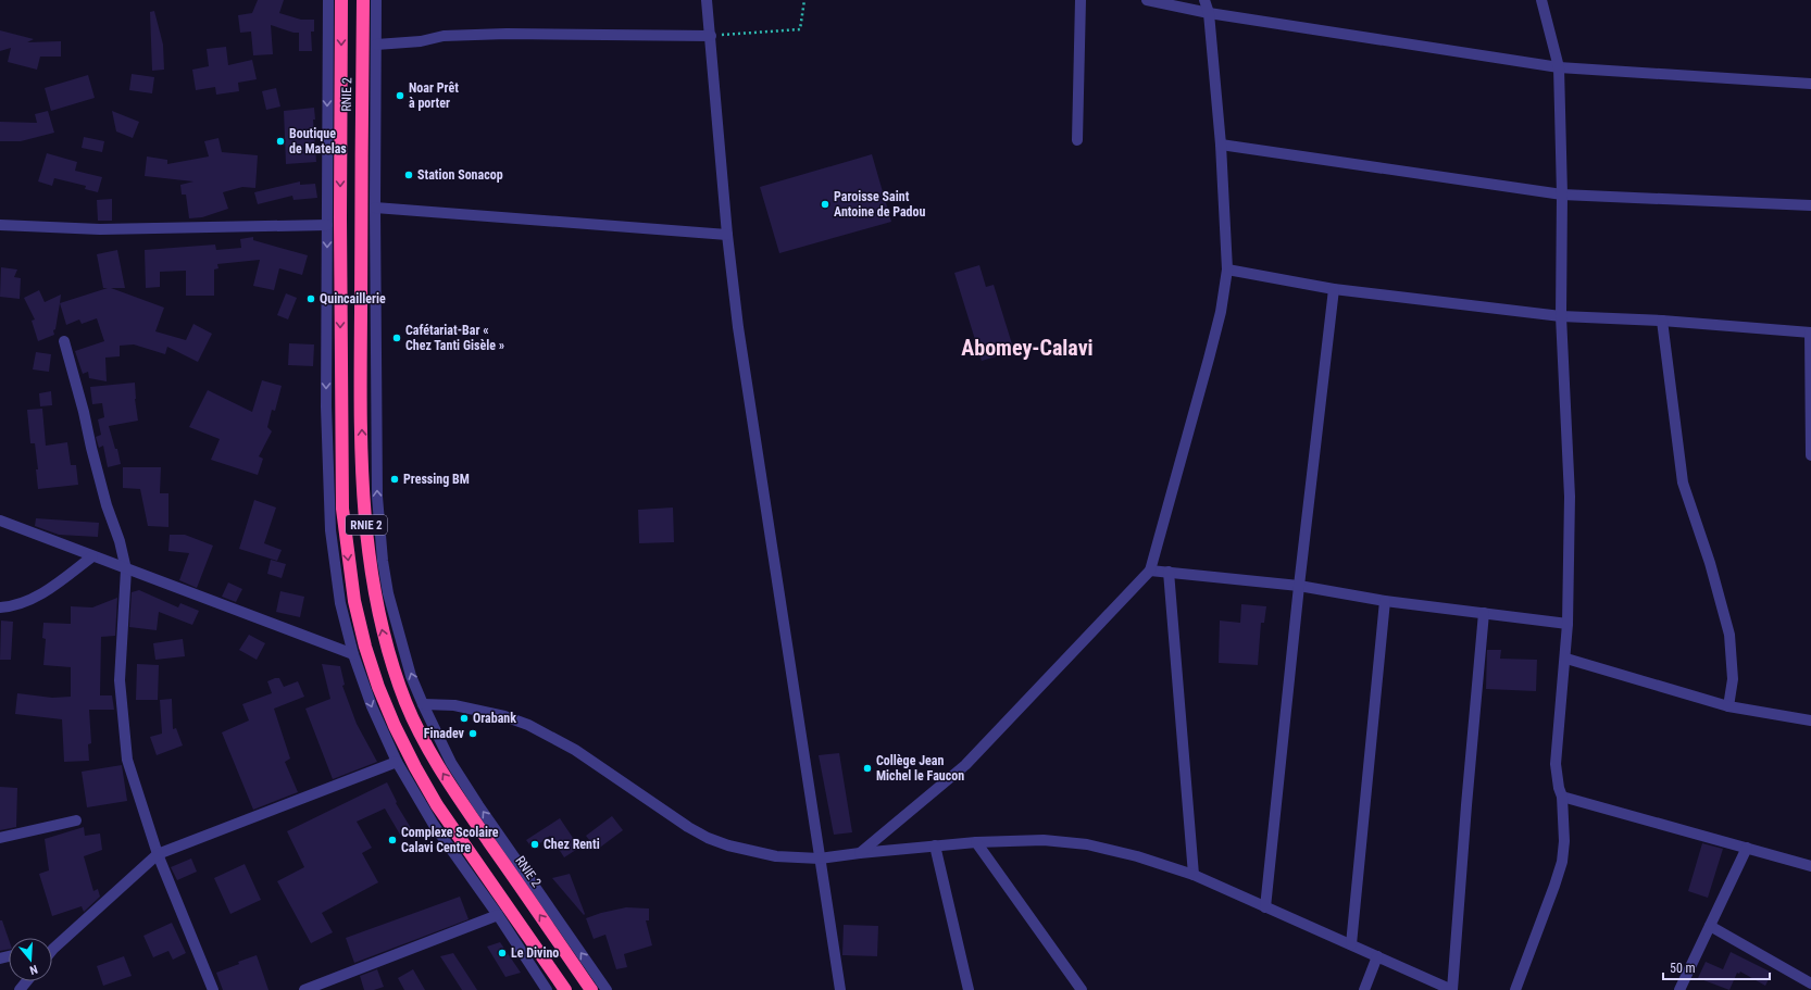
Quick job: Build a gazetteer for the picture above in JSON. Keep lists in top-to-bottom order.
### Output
{
  "streets": {
    "highway": ["RNIE 2"]
  },
  "districts": ["Abomey-Calavi"],
  "places": [
    "Noar Prêt à porter",
    "Boutique de Matelas",
    "Station Sonacop",
    "Paroisse Saint Antoine de Padou",
    "Quincaillerie",
    "Cafétariat-Bar « Chez Tanti Gisèle »",
    "Pressing BM",
    "Orabank",
    "Finadev",
    "Collège Jean Michel le Faucon",
    "Complexe Scolaire Calavi Centre",
    "Chez Renti",
    "Le Divino"
  ],
  "scale_bar": "50 m",
  "north": "bottom"
}
